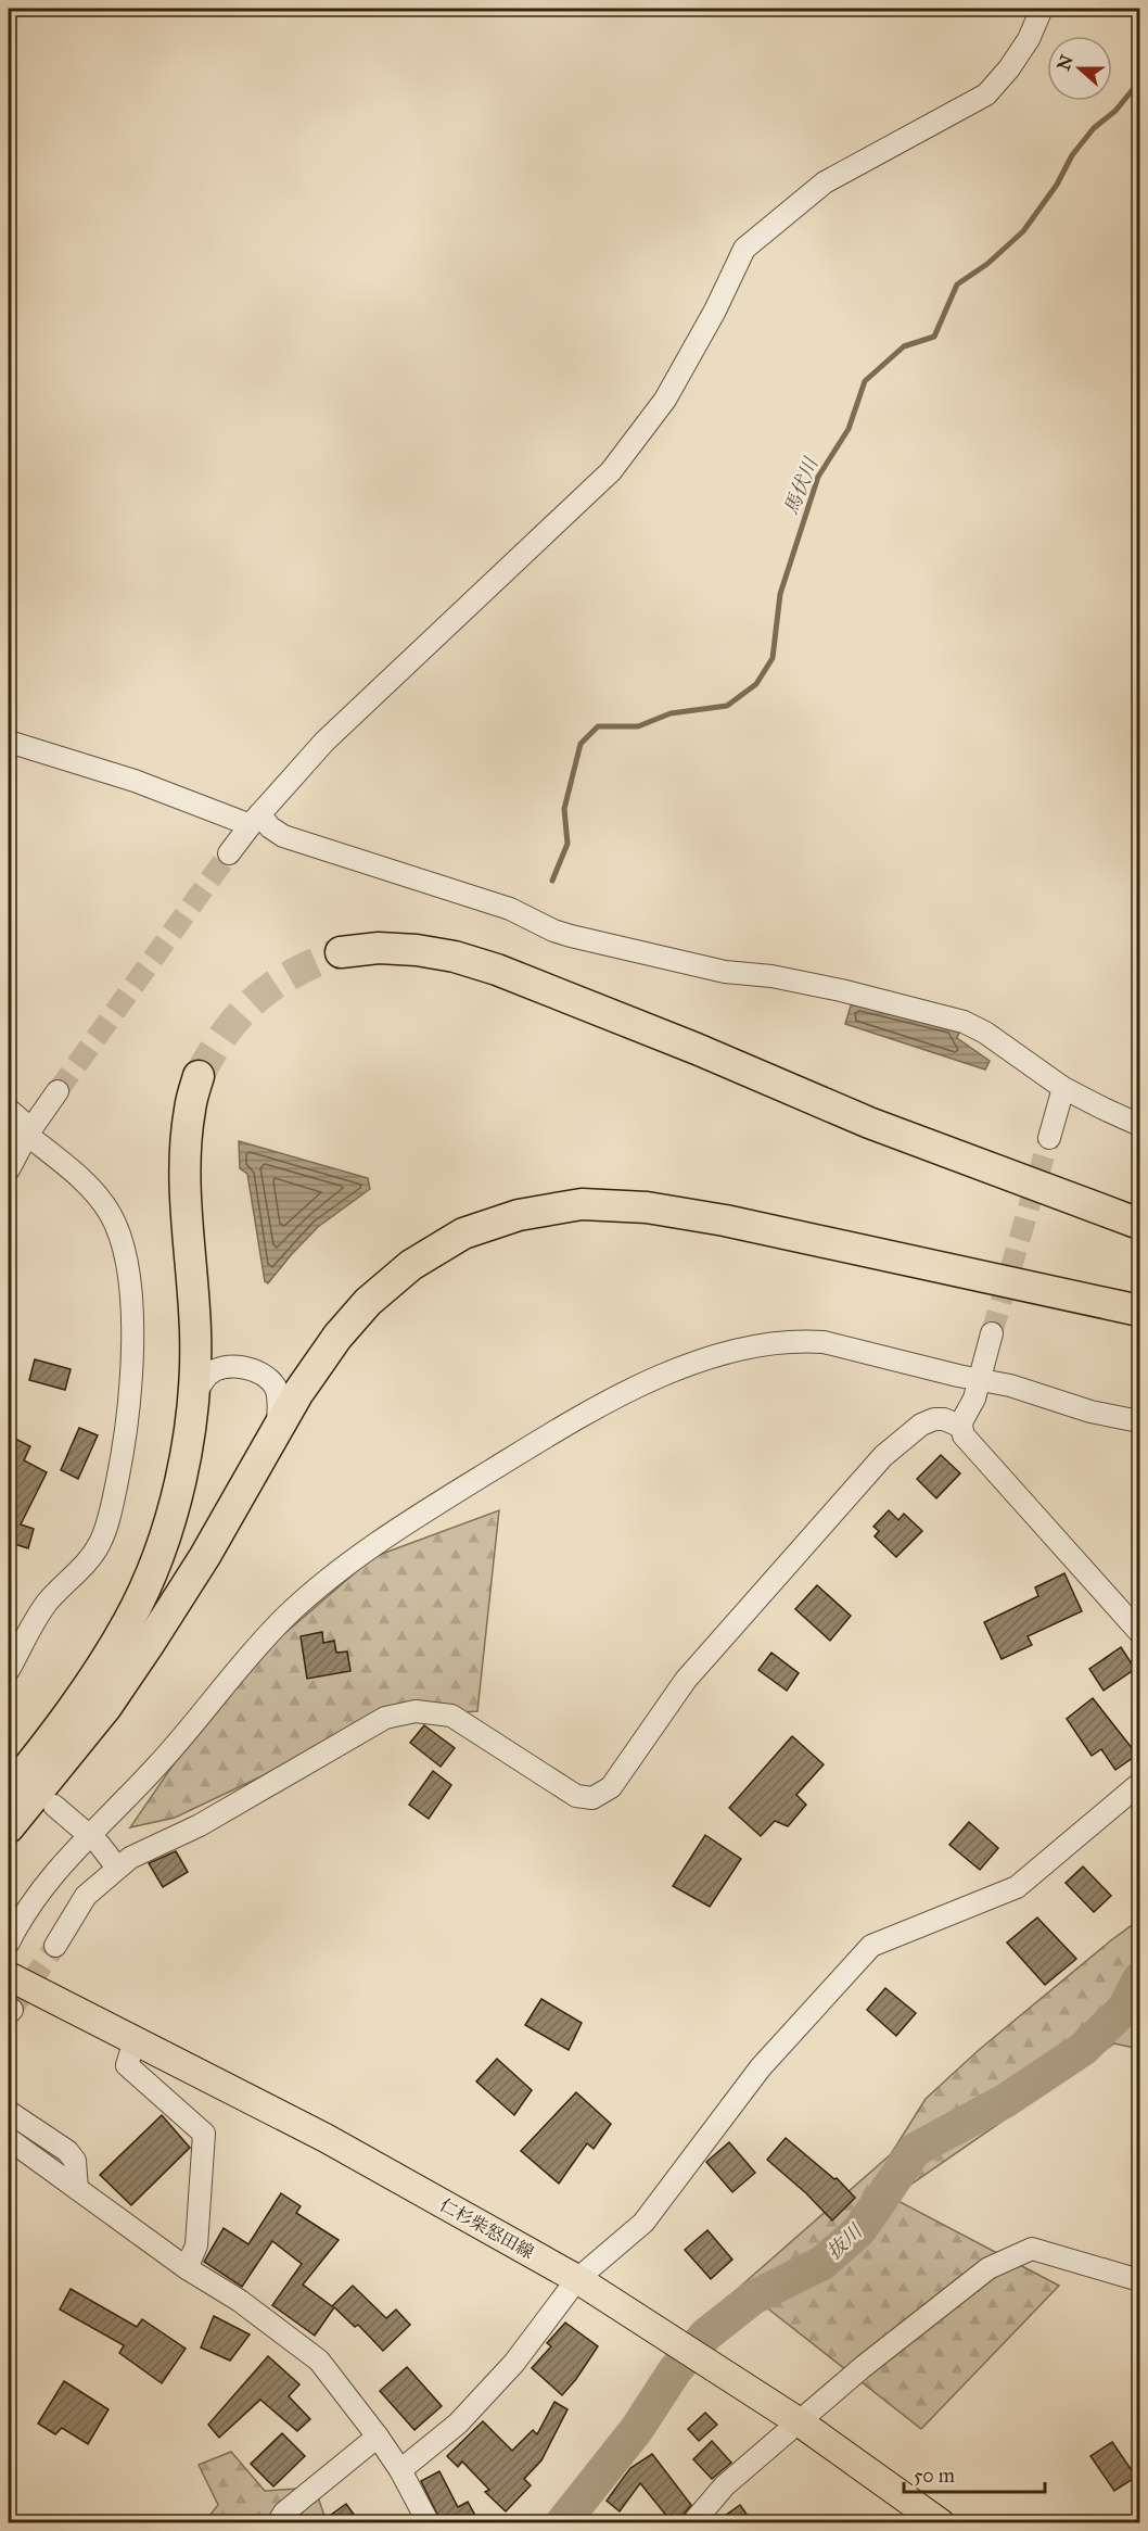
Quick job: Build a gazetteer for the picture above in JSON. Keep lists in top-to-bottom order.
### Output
{
  "streets": {
    "main road": ["仁杉柴怒田線"]
  },
  "water": ["馬伏川", "抜川"],
  "scale_bar": "50 m",
  "north": "left"
}
